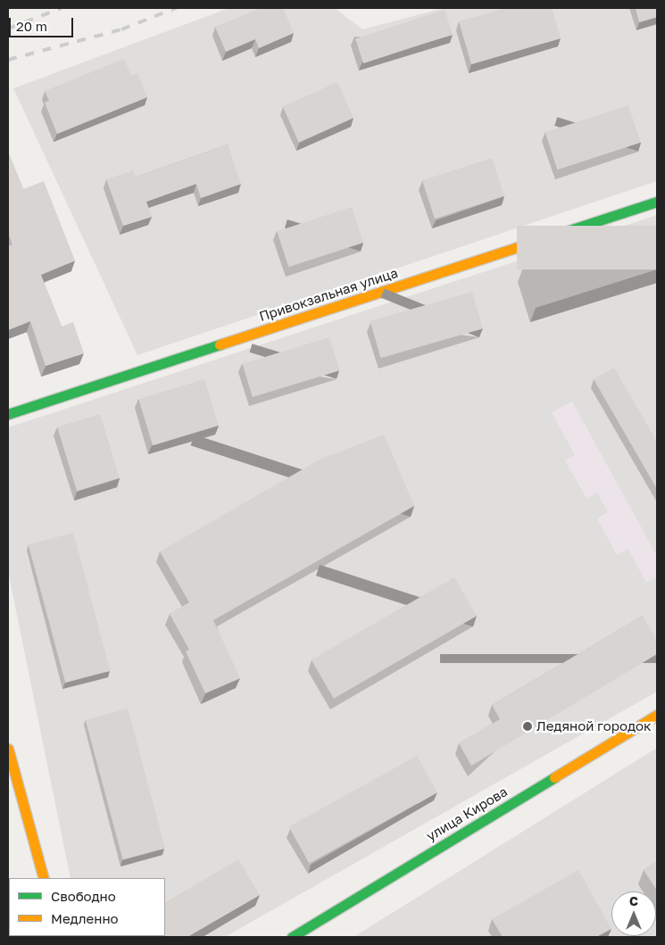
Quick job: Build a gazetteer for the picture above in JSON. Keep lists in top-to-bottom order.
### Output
{
  "streets": {
    "street": ["Привокзальная улица", "улица Кирова"]
  },
  "places": ["Ледяной городок"],
  "legend": ["Свободно", "Медленно"],
  "scale_bar": "20 m",
  "north": "top"
}
